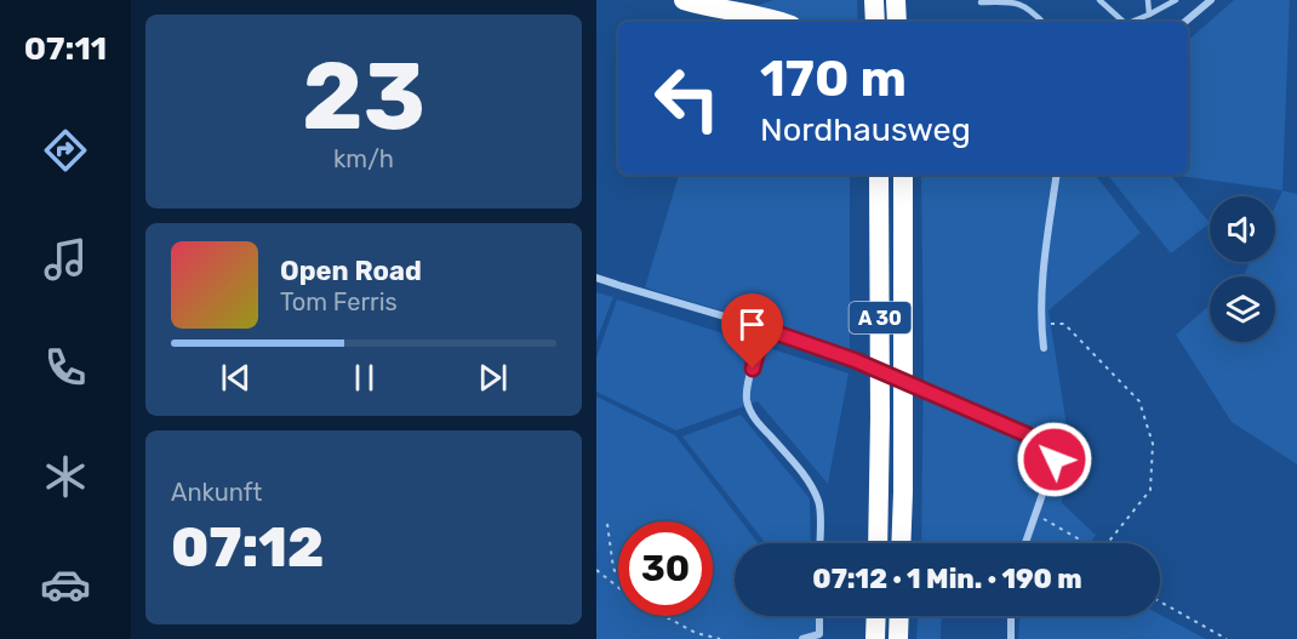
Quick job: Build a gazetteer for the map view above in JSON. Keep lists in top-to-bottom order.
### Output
{
  "streets": {
    "highway": ["A 30"]
  },
  "page": {
    "tabs": "07:11",
    "tile": [
      ["23", "km/h"],
      ["Ankunft", "07:12"]
    ],
    "turn": ["170 m", "Nordhausweg"],
    "song": ["Open Road", "Tom Ferris"],
    "limit": "30",
    "trip": "07:12 · 1 Min. · 190 m"
  }
}
